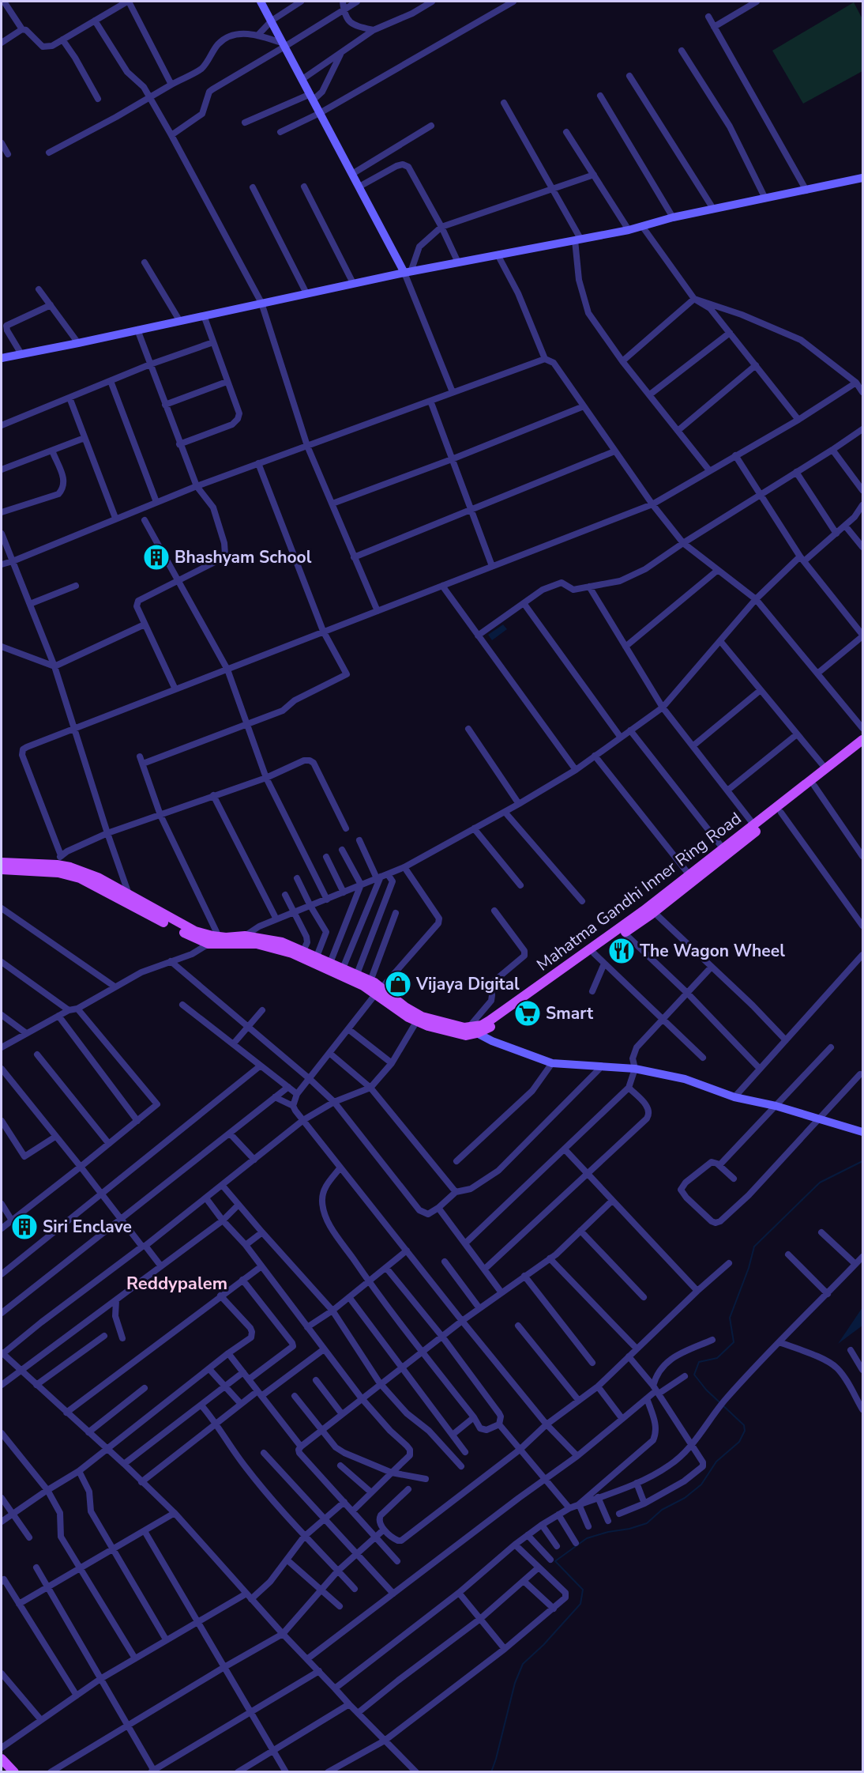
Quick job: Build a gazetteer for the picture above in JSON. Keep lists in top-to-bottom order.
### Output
{
  "streets": {
    "main road": ["Mahatma Gandhi Inner Ring Road"]
  },
  "districts": ["Reddypalem"],
  "places": {
    "building": ["Bhashyam School", "Siri Enclave"],
    "restaurant": ["The Wagon Wheel"],
    "shop": ["Vijaya Digital"],
    "supermarket": ["Smart"]
  }
}
